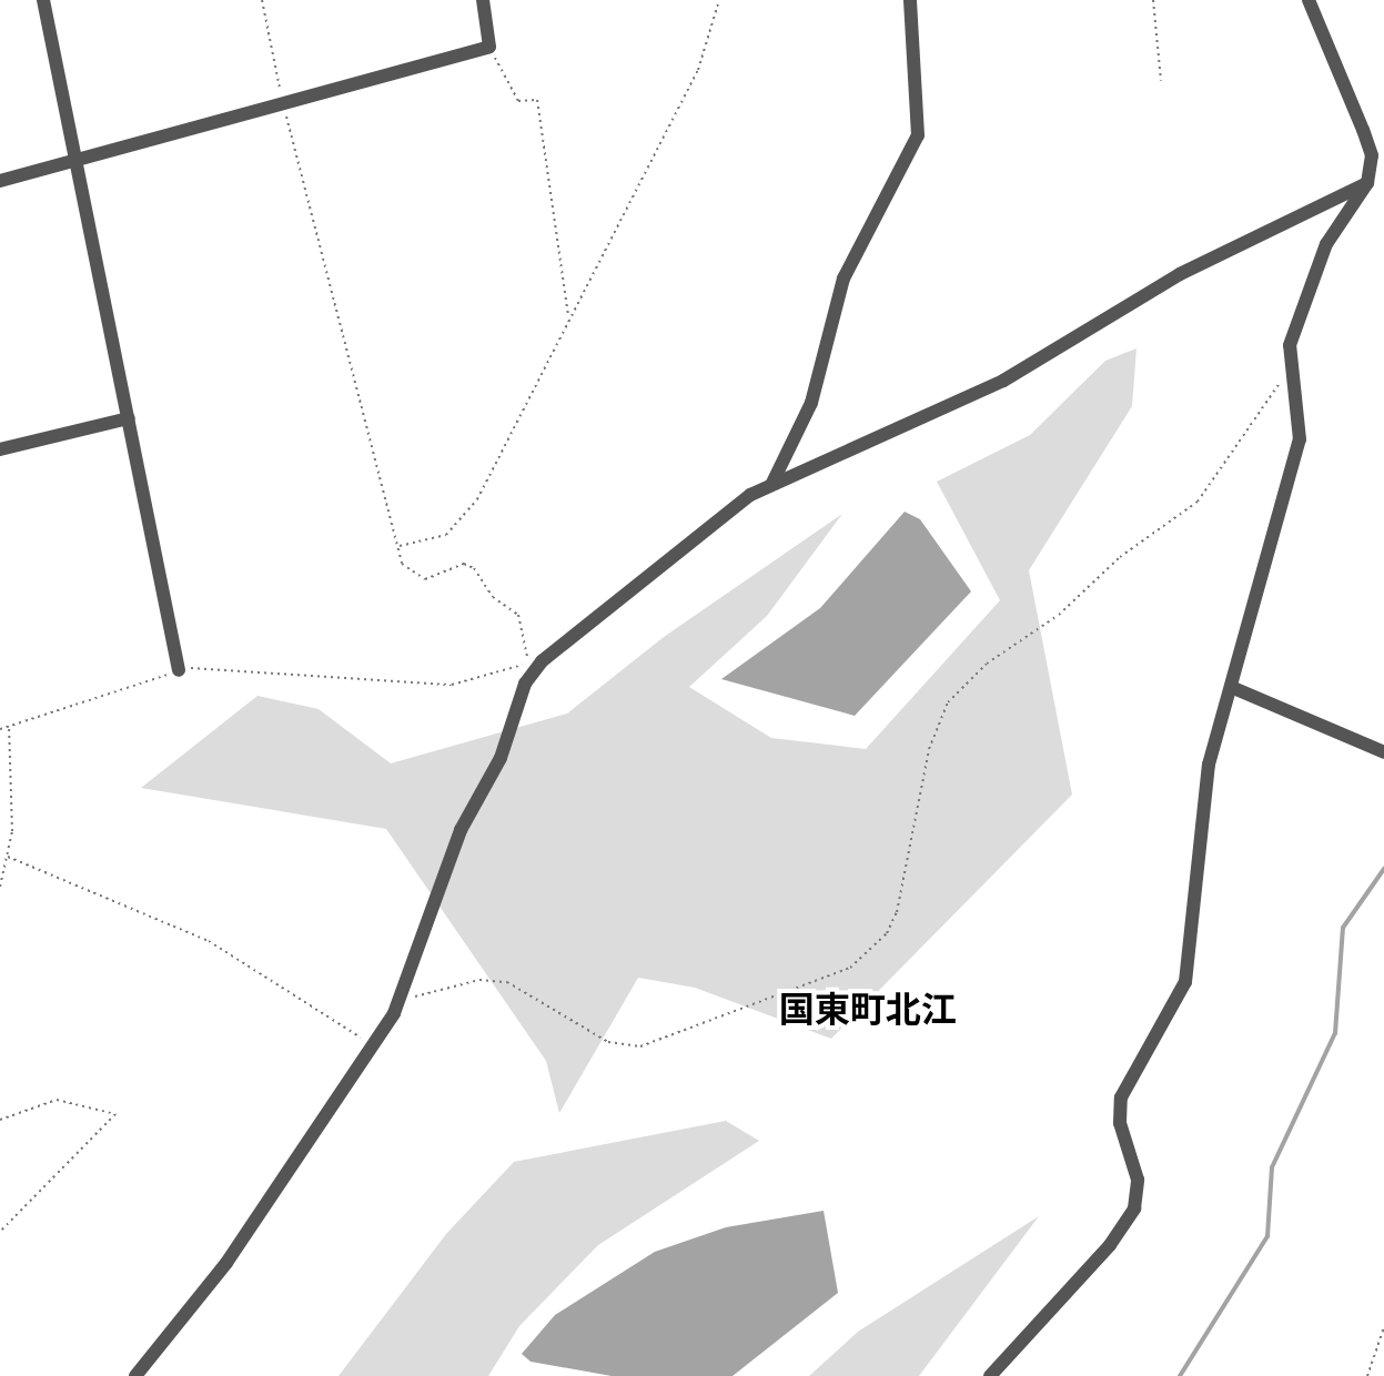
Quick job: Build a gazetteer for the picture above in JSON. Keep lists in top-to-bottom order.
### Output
{
  "districts": ["国東町北江"]
}
